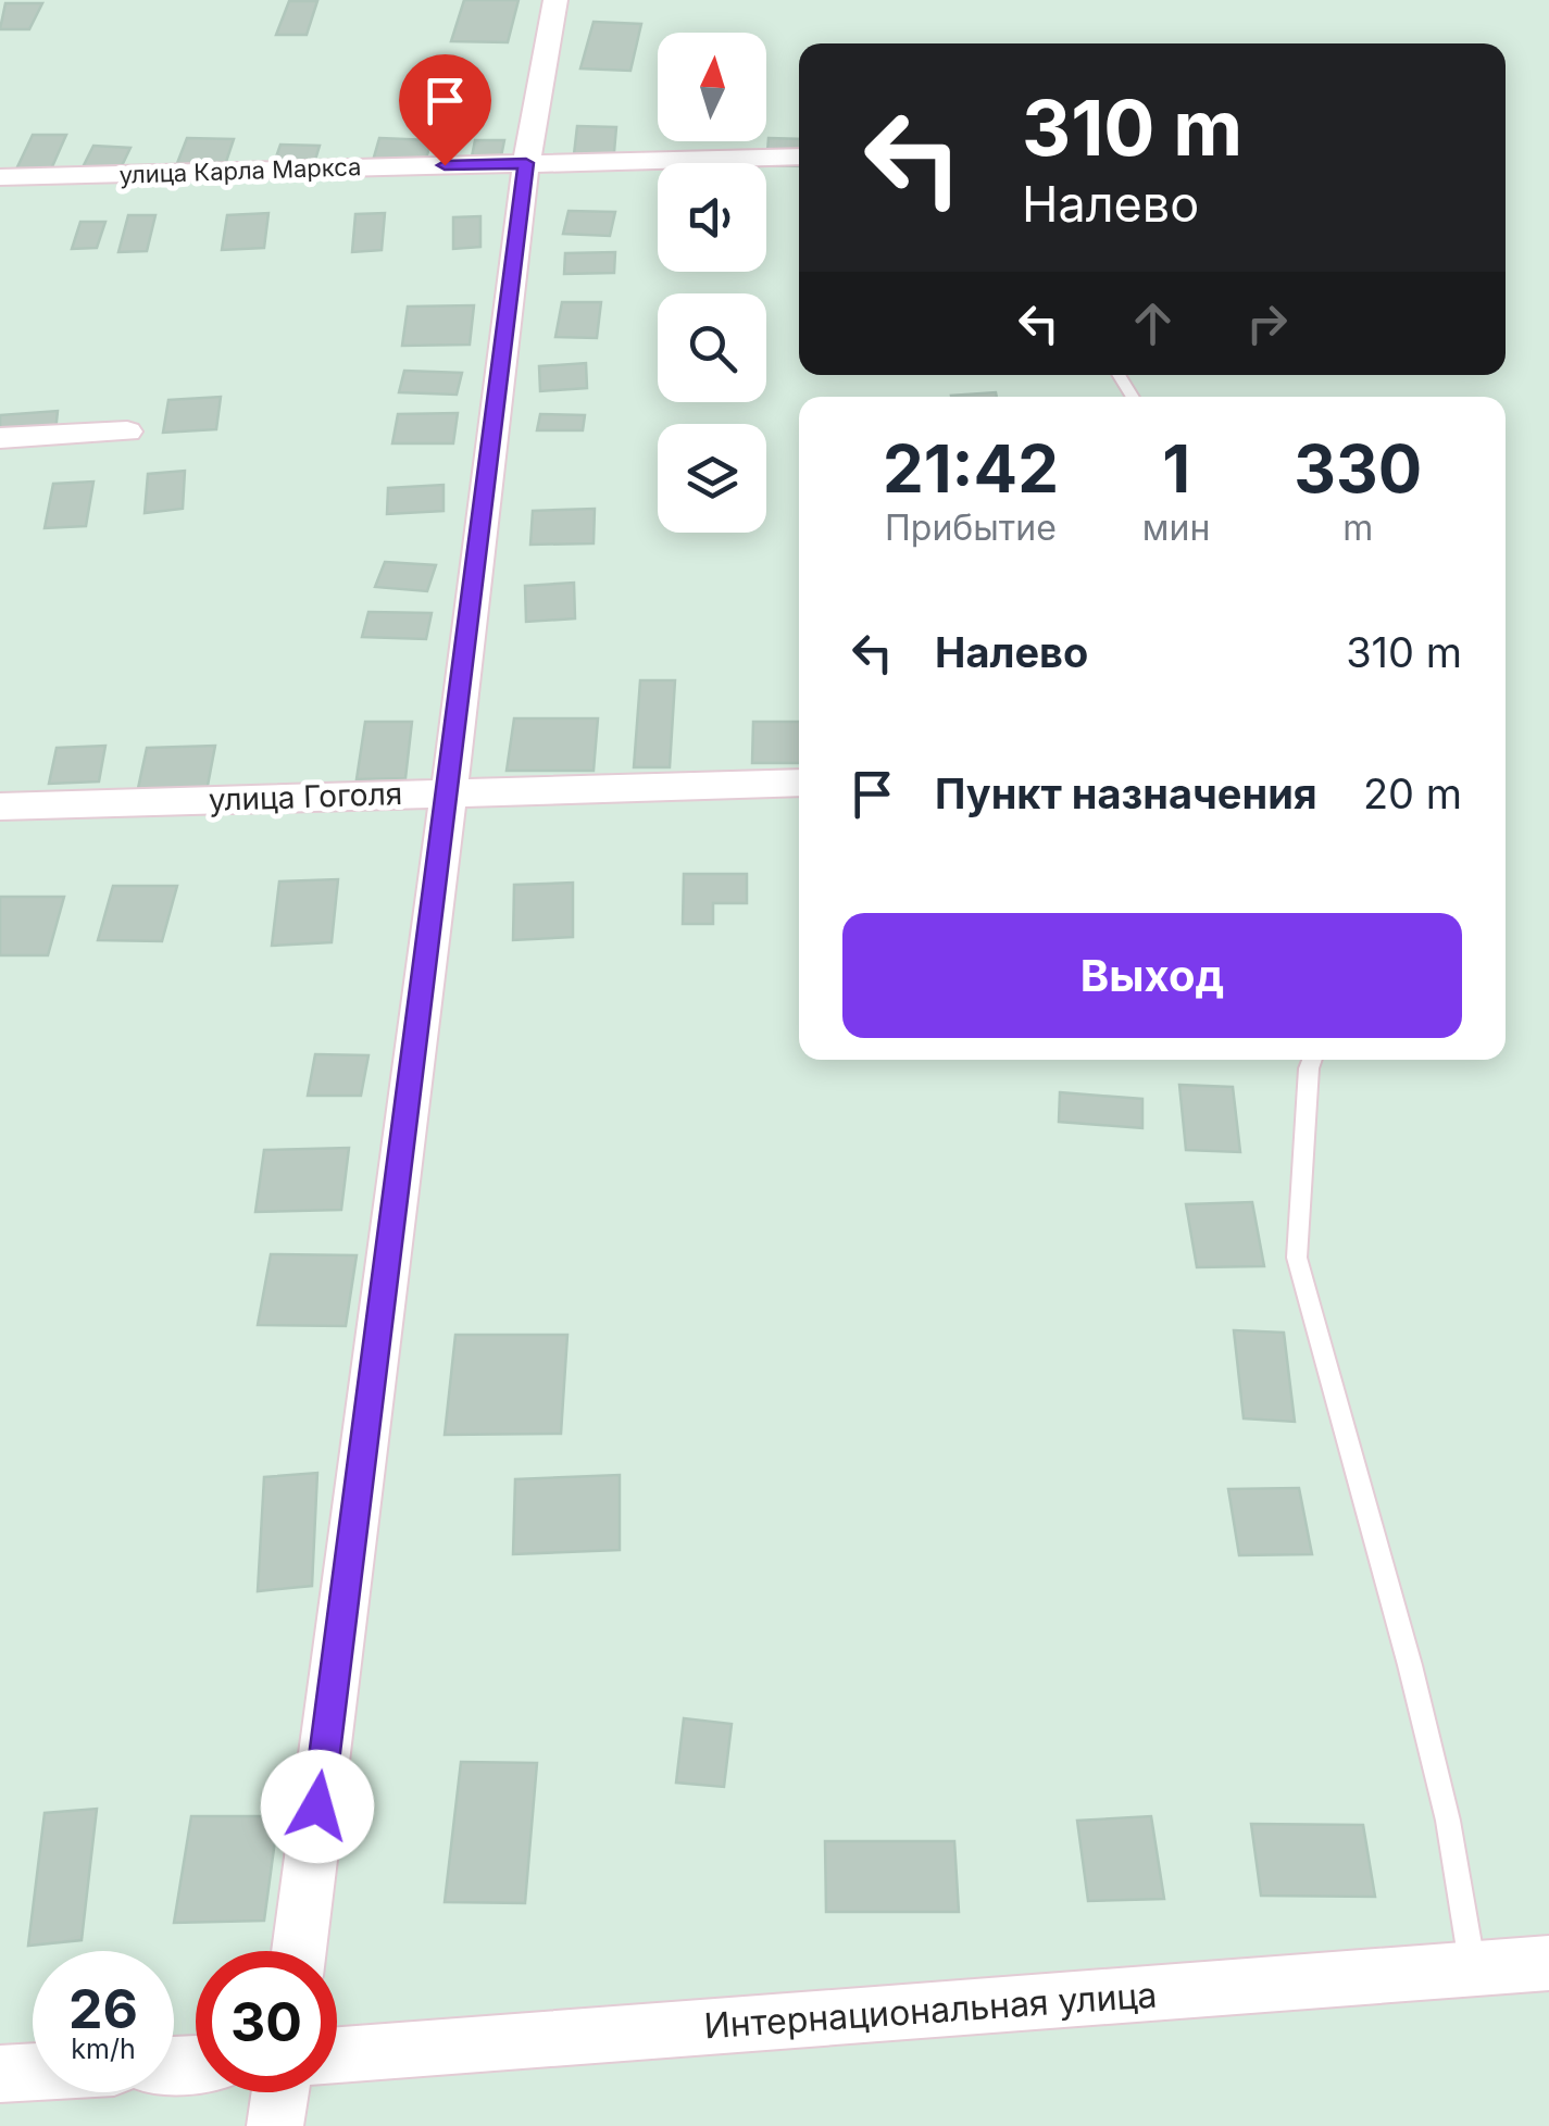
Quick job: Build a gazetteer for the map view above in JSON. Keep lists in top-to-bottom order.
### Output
{
  "streets": {
    "street": ["улица Карла Маркса", "улица Гоголя", "Интернациональная улица"]
  },
  "north": "top",
  "page": {
    "turn": ["310 m", "Налево"],
    "eta": [
      "21:42",
      "Прибытие",
      "1",
      "мин",
      "330",
      "m"
    ],
    "list": [
      {
        "name": "Налево",
        "value": "310 m"
      },
      {
        "name": "Пункт назначения",
        "value": "20 m"
      }
    ],
    "buttons": "Выход",
    "speed": "26 km/h",
    "limit": "30"
  }
}
